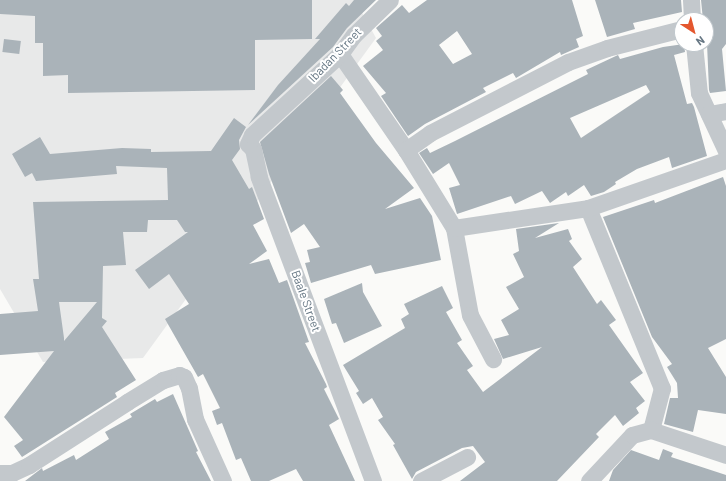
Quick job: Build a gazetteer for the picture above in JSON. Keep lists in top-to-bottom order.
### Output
{
  "streets": {
    "street": ["Ibadan Street", "Baale Street"]
  },
  "crossings": [
    ["Ibadan Street", "Baale Street"]
  ],
  "north": "bottom right"
}
